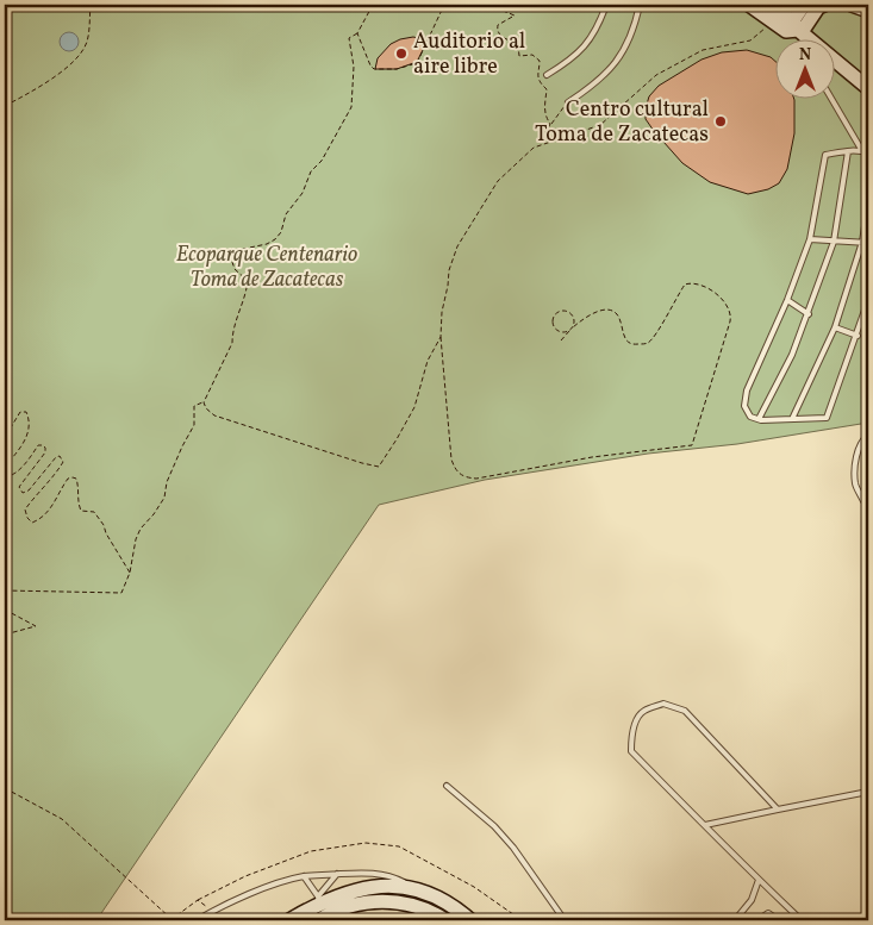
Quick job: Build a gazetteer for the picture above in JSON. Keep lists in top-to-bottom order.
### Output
{
  "parks": ["Ecoparque Centenario Toma de Zacatecas"],
  "places": ["Auditorio al aire libre", "Centro cultural Toma de Zacatecas"],
  "north": "top"
}
